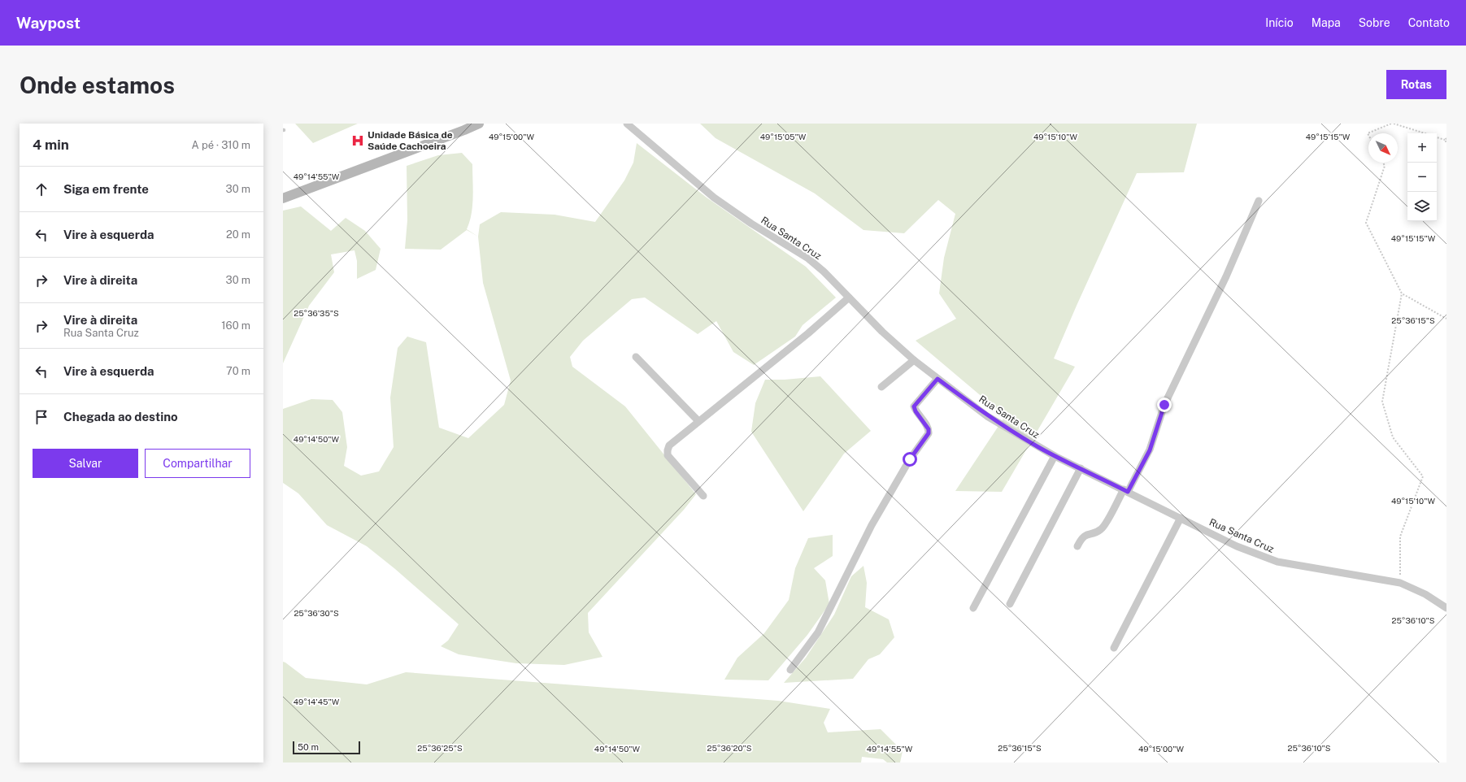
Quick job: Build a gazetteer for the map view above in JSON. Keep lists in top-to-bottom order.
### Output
{
  "streets": {
    "street": ["Rua Santa Cruz"]
  },
  "places": {
    "hospital": ["Unidade Básica de Saúde Cachoeira"]
  },
  "scale_bar": "50 m",
  "north": "bottom right",
  "page": {
    "header": "Waypost",
    "nav": [
      "Início",
      "Mapa",
      "Sobre",
      "Contato"
    ],
    "buttons": [
      "Rotas",
      ["Salvar", "Compartilhar"]
    ],
    "title": "Onde estamos",
    "heading": ["4 min", "A pé · 310 m"],
    "map_buttons": ["+", "−"],
    "list": [
      ["Siga em frente", "30 m"],
      ["Vire à esquerda", "20 m"],
      ["Vire à direita", "30 m"],
      ["Vire à direita", "Rua Santa Cruz", "160 m"],
      ["Vire à esquerda", "70 m"],
      "Chegada ao destino"
    ],
    "scale": "50 m"
  },
  "coordinates": [
    "49°15'00\"W",
    "49°15'05\"W",
    "49°15'10\"W",
    "49°15'15\"W",
    "49°14'55\"W",
    "25°36'35\"S",
    "25°36'15\"S",
    "49°14'50\"W",
    "25°36'30\"S",
    "25°36'10\"S",
    "49°14'45\"W",
    "25°36'25\"S",
    "25°36'20\"S"
  ]
}
